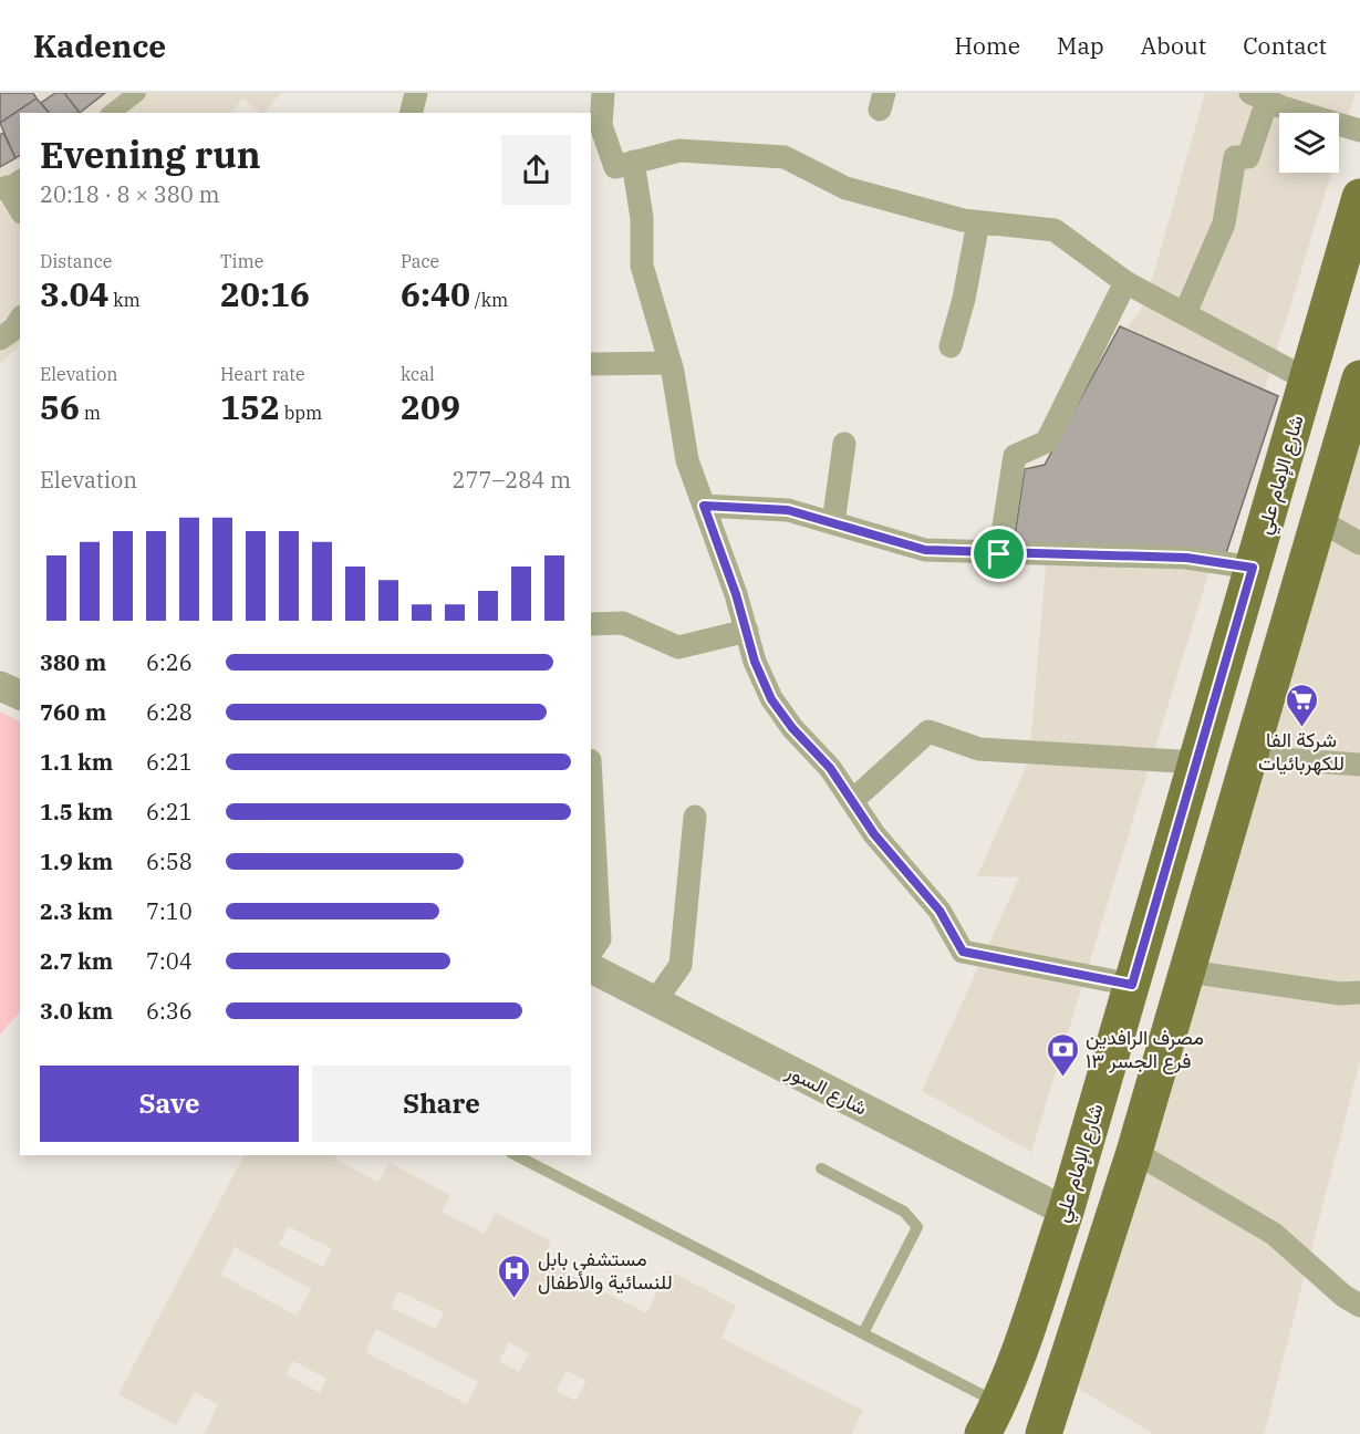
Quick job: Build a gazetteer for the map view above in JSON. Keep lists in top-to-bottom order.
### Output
{
  "streets": {
    "main road": ["شارع الإمام علي"],
    "street": ["شارع السور"]
  },
  "crossings": [
    ["شارع الإمام علي", "شارع السور"]
  ],
  "places": {
    "supermarket": ["شركة الفا للكهربائيات"],
    "bank": ["مصرف الرافدين فرع الجسر ١٣"],
    "hospital": ["مستشفى بابل للنسائية والأطفال"]
  },
  "page": {
    "header": "Kadence",
    "nav": [
      "Home",
      "Map",
      "About",
      "Contact"
    ],
    "heading": ["Evening run", "20:18 · 8 × 380 m"],
    "stats": [
      ["Distance", "3.04 km"],
      ["Time", "20:16"],
      ["Pace", "6:40 /km"],
      ["Elevation", "56 m"],
      ["Heart rate", "152 bpm"],
      ["kcal", "209"]
    ],
    "chart": ["Elevation", "277–284 m"],
    "list": [
      {
        "name": "380 m",
        "note": "6:26"
      },
      {
        "name": "760 m",
        "note": "6:28"
      },
      {
        "name": "1.1 km",
        "note": "6:21"
      },
      {
        "name": "1.5 km",
        "note": "6:21"
      },
      {
        "name": "1.9 km",
        "note": "6:58"
      },
      {
        "name": "2.3 km",
        "note": "7:10"
      },
      {
        "name": "2.7 km",
        "note": "7:04"
      },
      {
        "name": "3.0 km",
        "note": "6:36"
      }
    ],
    "buttons": ["Save", "Share"]
  }
}
